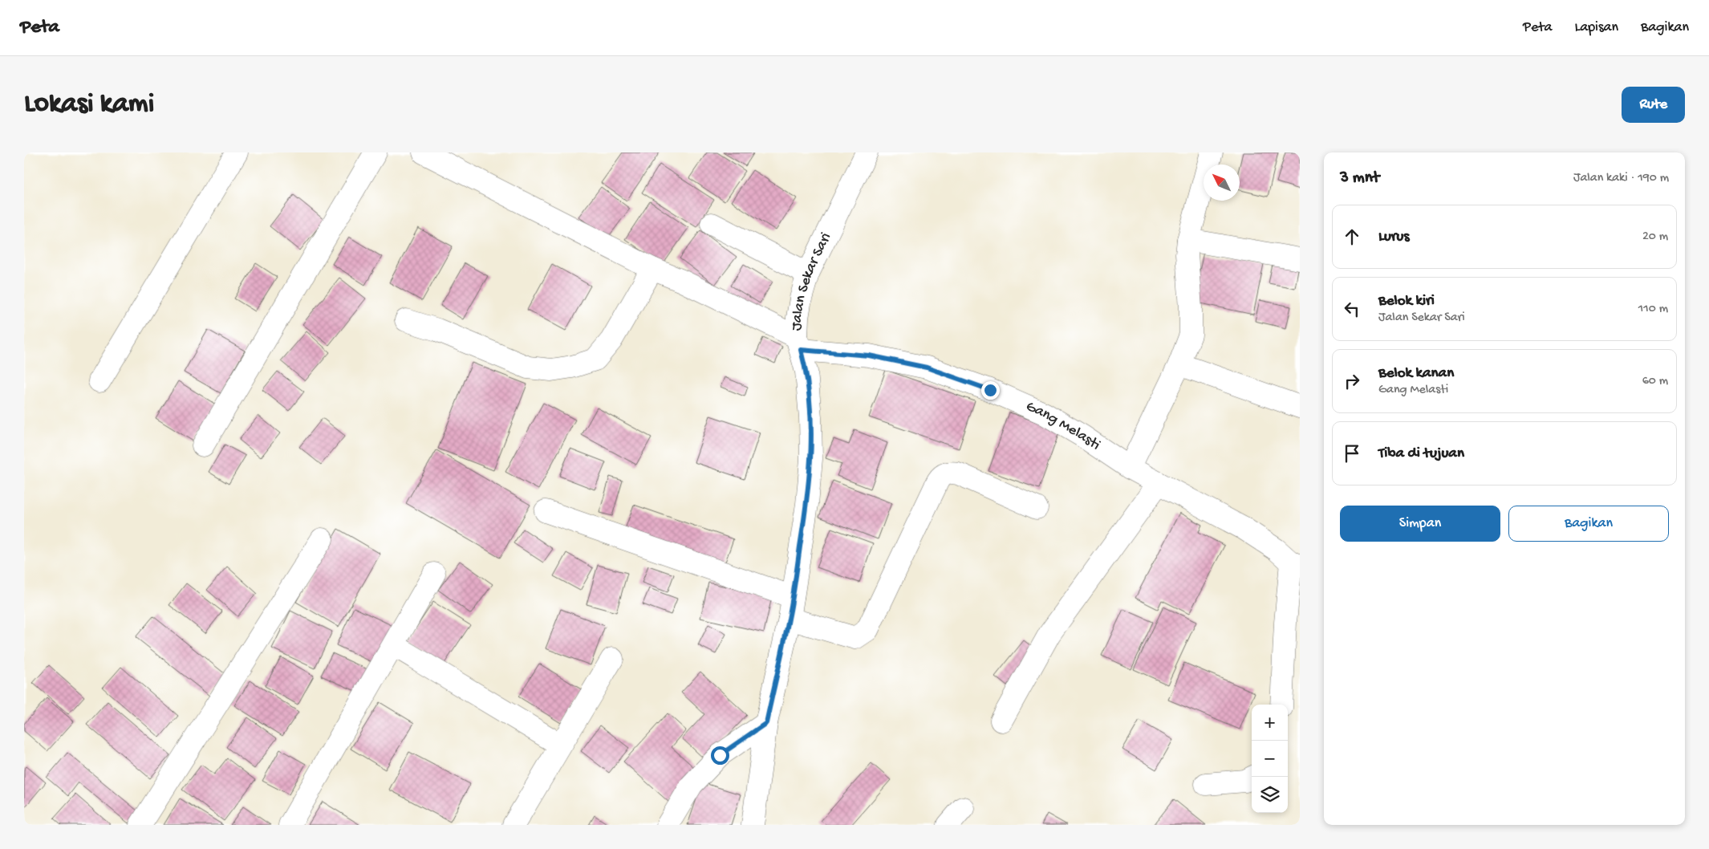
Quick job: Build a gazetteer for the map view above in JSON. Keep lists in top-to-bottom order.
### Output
{
  "streets": {
    "street": ["Jalan Sekar Sari", "Gang Melasti"]
  },
  "crossings": [
    ["Jalan Sekar Sari", "Gang Melasti"]
  ],
  "north": "top left",
  "page": {
    "header": "Peta",
    "nav": ["Peta", "Lapisan", "Bagikan"],
    "buttons": [
      "Rute",
      ["Simpan", "Bagikan"]
    ],
    "title": "Lokasi kami",
    "heading": ["3 mnt", "Jalan kaki · 190 m"],
    "list": [
      ["Lurus", "20 m"],
      ["Belok kiri", "Jalan Sekar Sari", "110 m"],
      ["Belok kanan", "Gang Melasti", "60 m"],
      "Tiba di tujuan"
    ],
    "map_buttons": ["+", "−"]
  }
}
